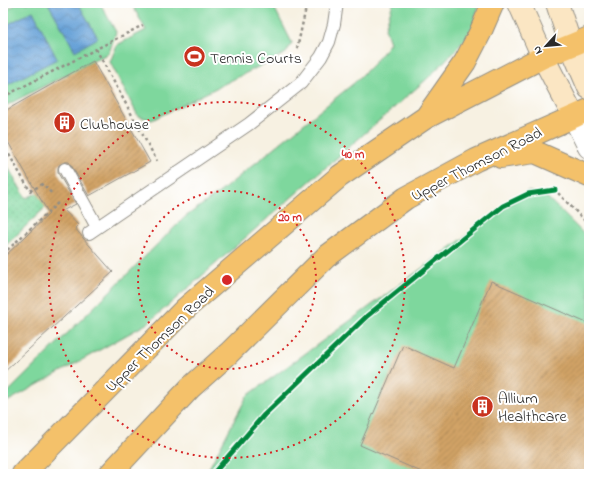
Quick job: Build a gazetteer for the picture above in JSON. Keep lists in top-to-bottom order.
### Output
{
  "streets": {
    "main road": ["Upper Thomson Road"]
  },
  "places": {
    "sports": ["Tennis Courts"],
    "building": ["Clubhouse", "Allium Healthcare"]
  },
  "north": "bottom left",
  "rings": ["40 m", "20 m"]
}
